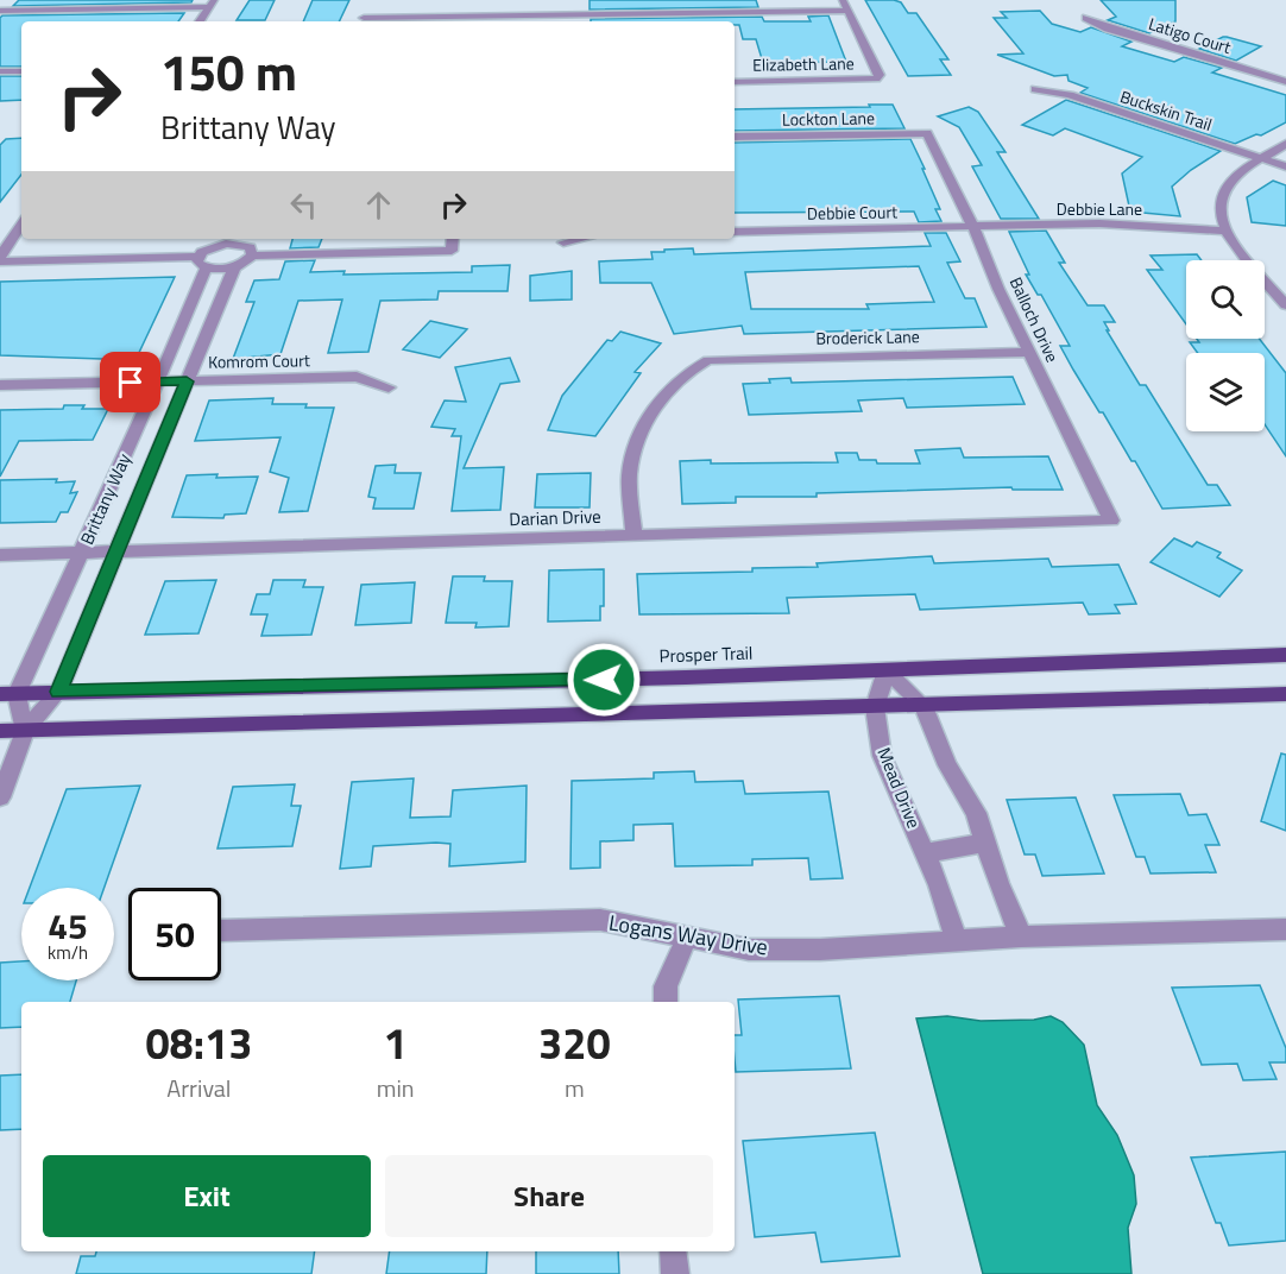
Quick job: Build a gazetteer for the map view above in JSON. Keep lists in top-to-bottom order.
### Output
{
  "streets": {
    "main road": ["Prosper Trail"],
    "street": [
      "Latigo Court",
      "Elizabeth Lane",
      "Buckskin Trail",
      "Lockton Lane",
      "Debbie Lane",
      "Debbie Court",
      "Balloch Drive",
      "Broderick Lane",
      "Komrom Court",
      "Brittany Way",
      "Darian Drive",
      "Mead Drive",
      "Logans Way Drive"
    ]
  },
  "crossings": [
    ["Lockton Lane", "Balloch Drive"],
    ["Debbie Lane", "Debbie Court"],
    ["Debbie Lane", "Balloch Drive"],
    ["Debbie Court", "Balloch Drive"],
    ["Balloch Drive", "Broderick Lane"],
    ["Balloch Drive", "Darian Drive"],
    ["Broderick Lane", "Darian Drive"],
    ["Komrom Court", "Brittany Way"],
    ["Brittany Way", "Darian Drive"],
    ["Brittany Way", "Prosper Trail"],
    ["Prosper Trail", "Mead Drive"],
    ["Mead Drive", "Logans Way Drive"]
  ],
  "page": {
    "turn": ["150 m", "Brittany Way"],
    "speed": "45 km/h",
    "limit": "50",
    "eta": [
      "08:13",
      "Arrival",
      "1",
      "min",
      "320",
      "m"
    ],
    "buttons": ["Exit", "Share"]
  }
}
